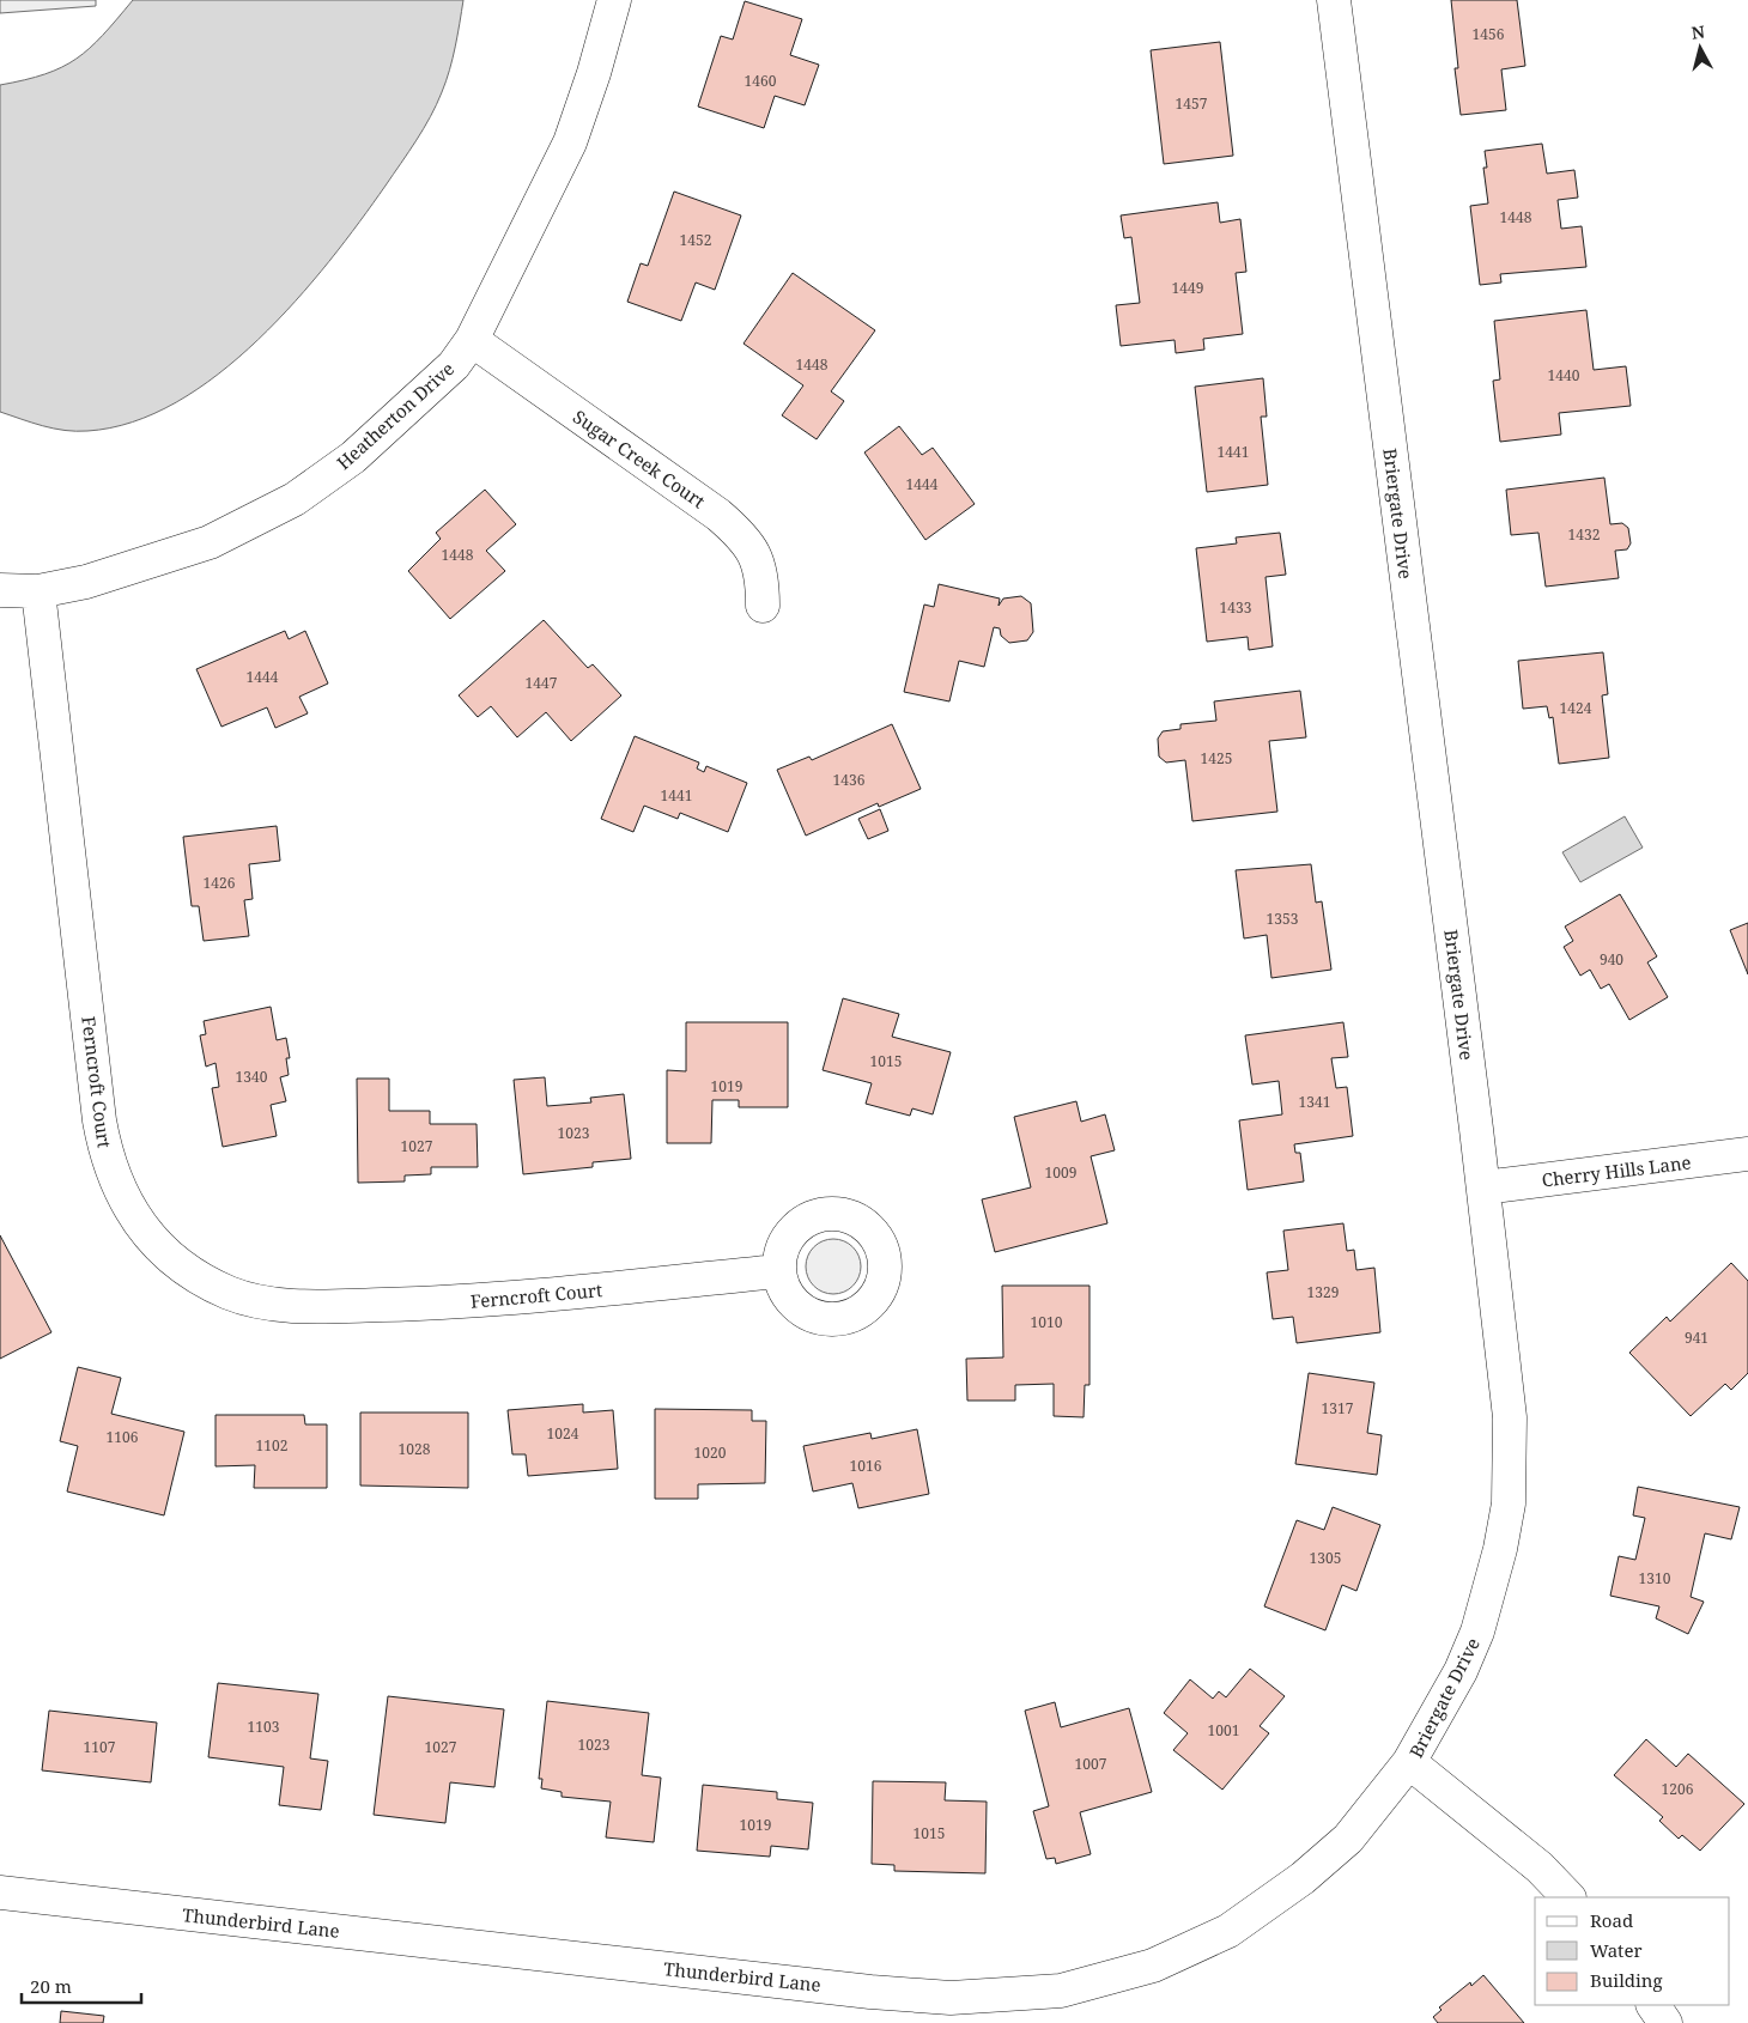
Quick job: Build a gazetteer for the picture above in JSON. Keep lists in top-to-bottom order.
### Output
{
  "streets": {
    "street": [
      "Heatherton Drive",
      "Sugar Creek Court",
      "Briergate Drive",
      "Ferncroft Court",
      "Cherry Hills Lane",
      "Thunderbird Lane"
    ]
  },
  "crossings": [
    ["Heatherton Drive", "Sugar Creek Court"],
    ["Heatherton Drive", "Ferncroft Court"],
    ["Briergate Drive", "Cherry Hills Lane"],
    ["Briergate Drive", "Thunderbird Lane"]
  ],
  "house_numbers": [
    "1456",
    "1460",
    "1457",
    "1448",
    "1452",
    "1449",
    "1448",
    "1440",
    "1441",
    "1444",
    "1432",
    "1448",
    "1433",
    "1444",
    "1447",
    "1424",
    "1425",
    "1436",
    "1441",
    "1426",
    "1353",
    "940",
    "1015",
    "1340",
    "1019",
    "1341",
    "1023",
    "1027",
    "1009",
    "1329",
    "1010",
    "941",
    "1317",
    "1024",
    "1106",
    "1102",
    "1028",
    "1020",
    "1016",
    "1305",
    "1310",
    "1103",
    "1001",
    "1023",
    "1107",
    "1027",
    "1007",
    "1206",
    "1019",
    "1015"
  ],
  "legend": ["Road", "Water", "Building"],
  "scale_bar": "20 m",
  "north": "top"
}
